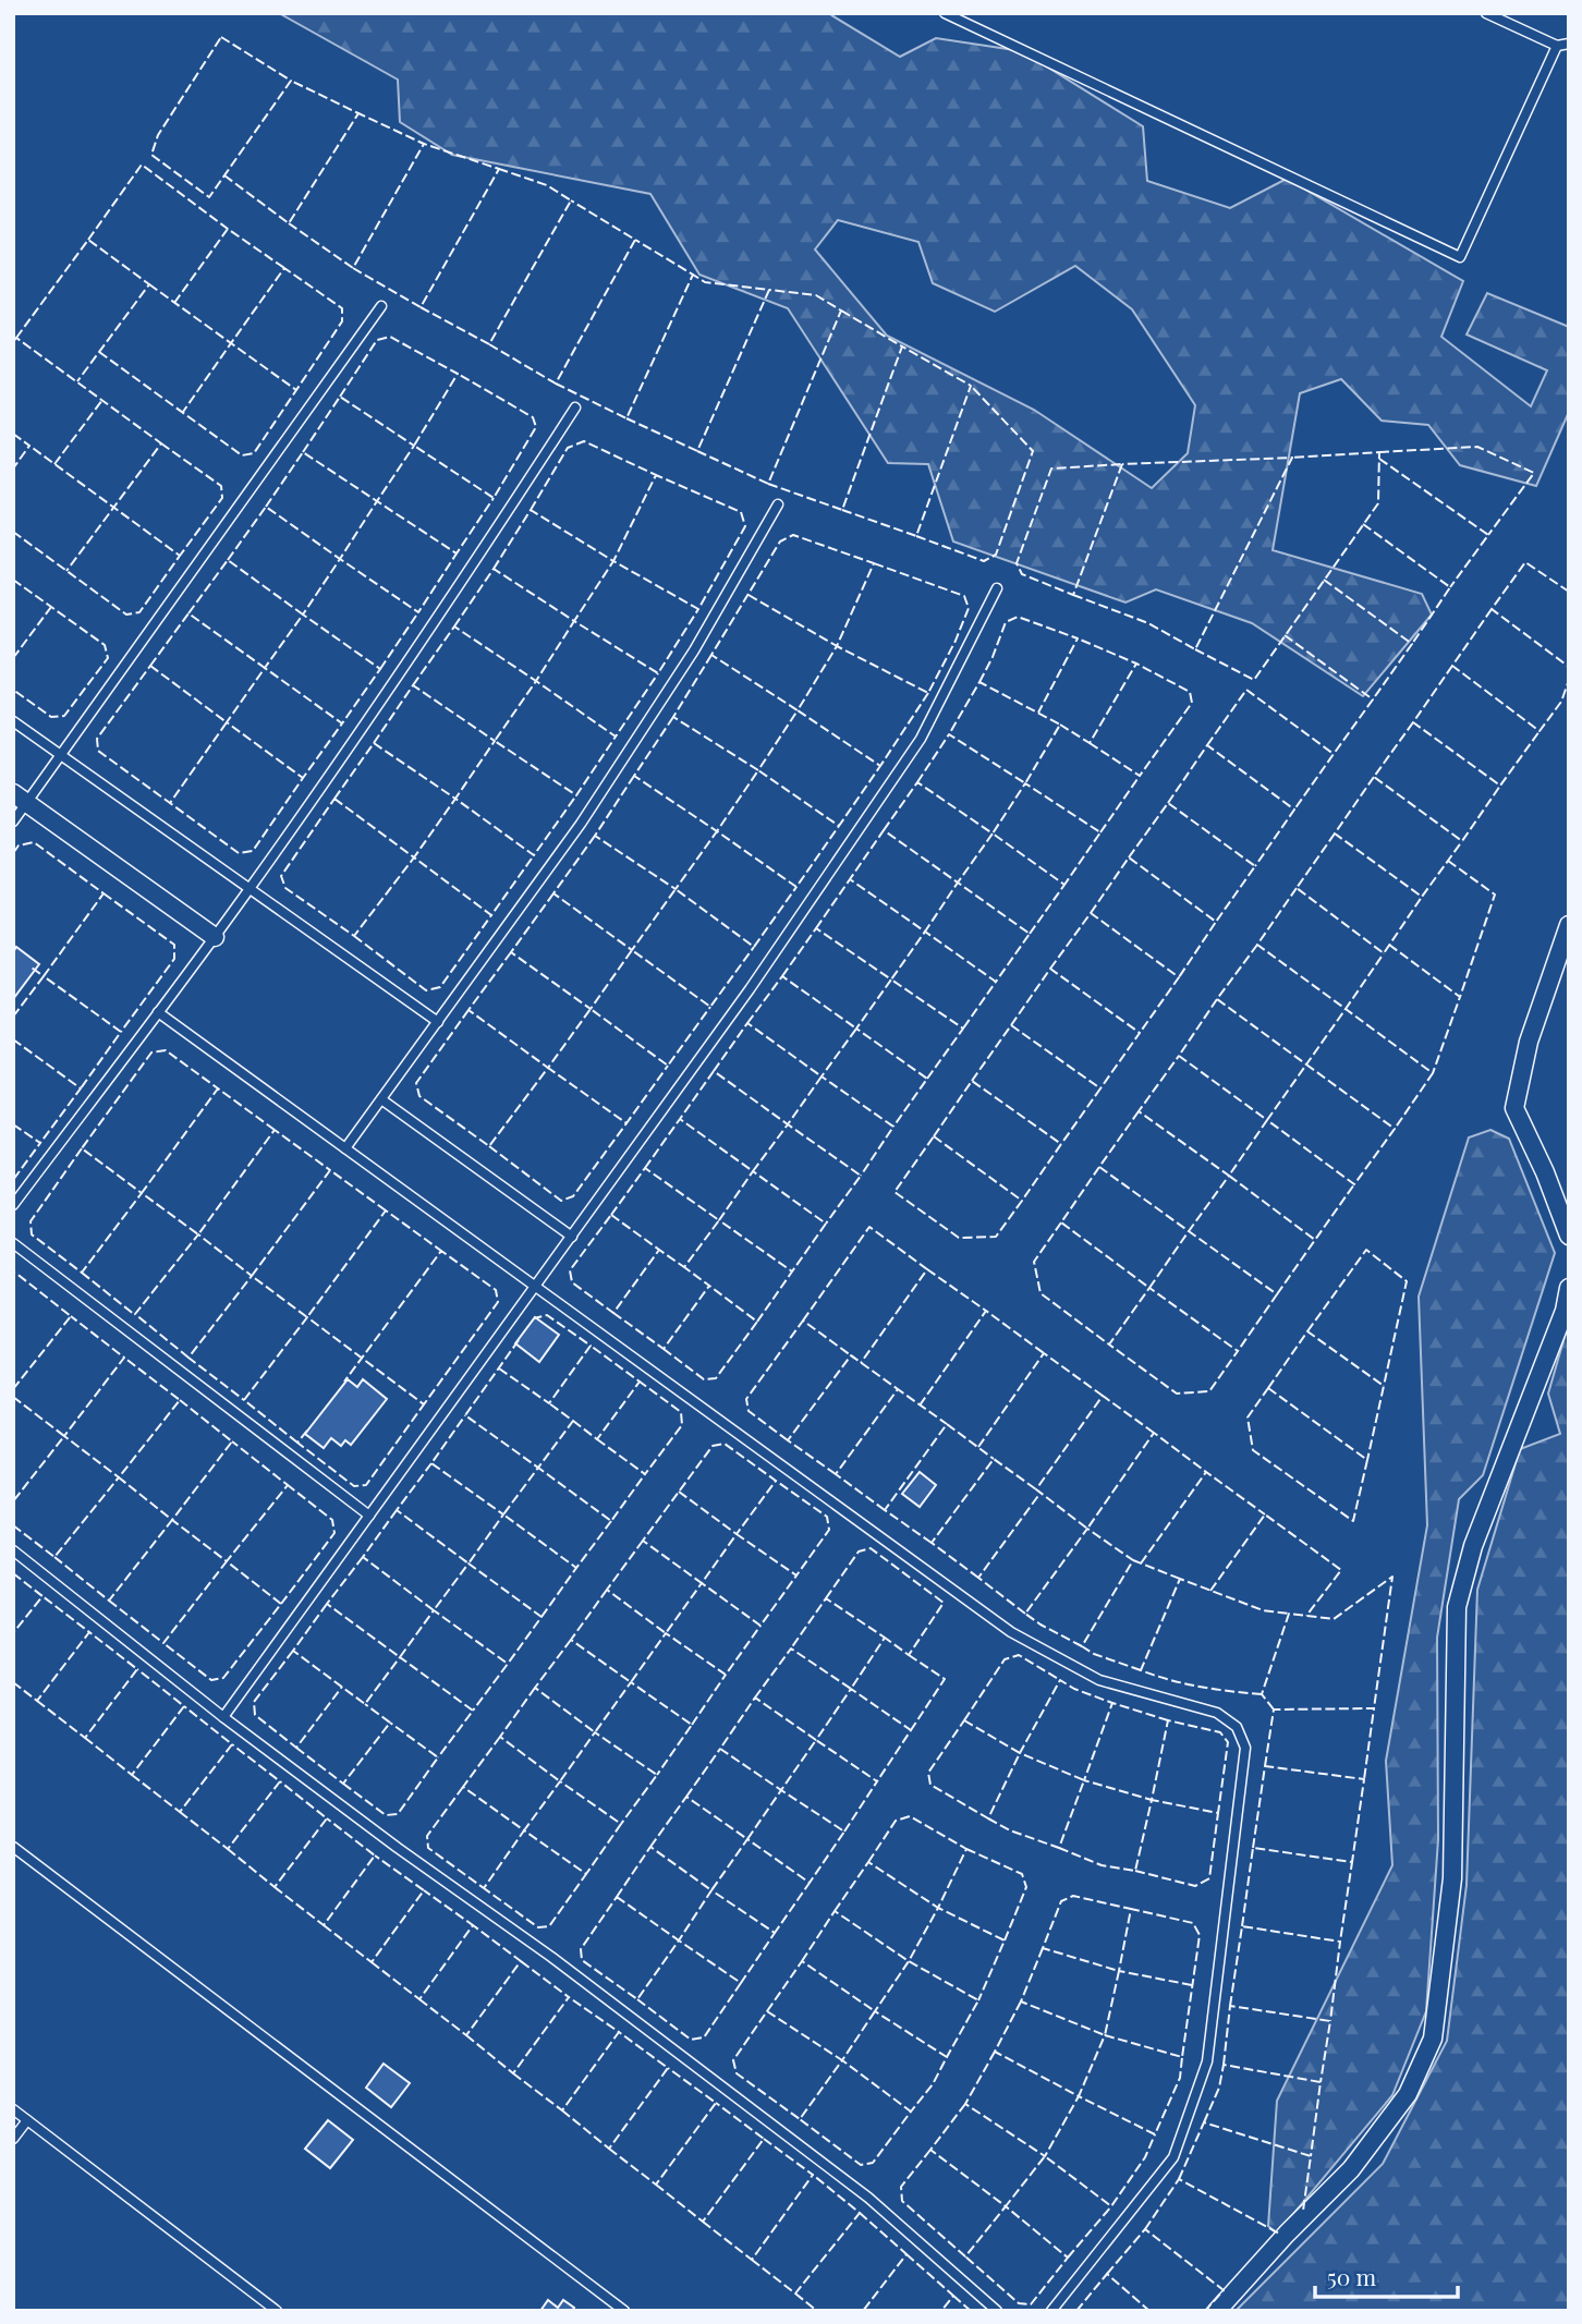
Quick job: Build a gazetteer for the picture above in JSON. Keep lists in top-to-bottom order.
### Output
{
  "scale_bar": "50 m"
}
